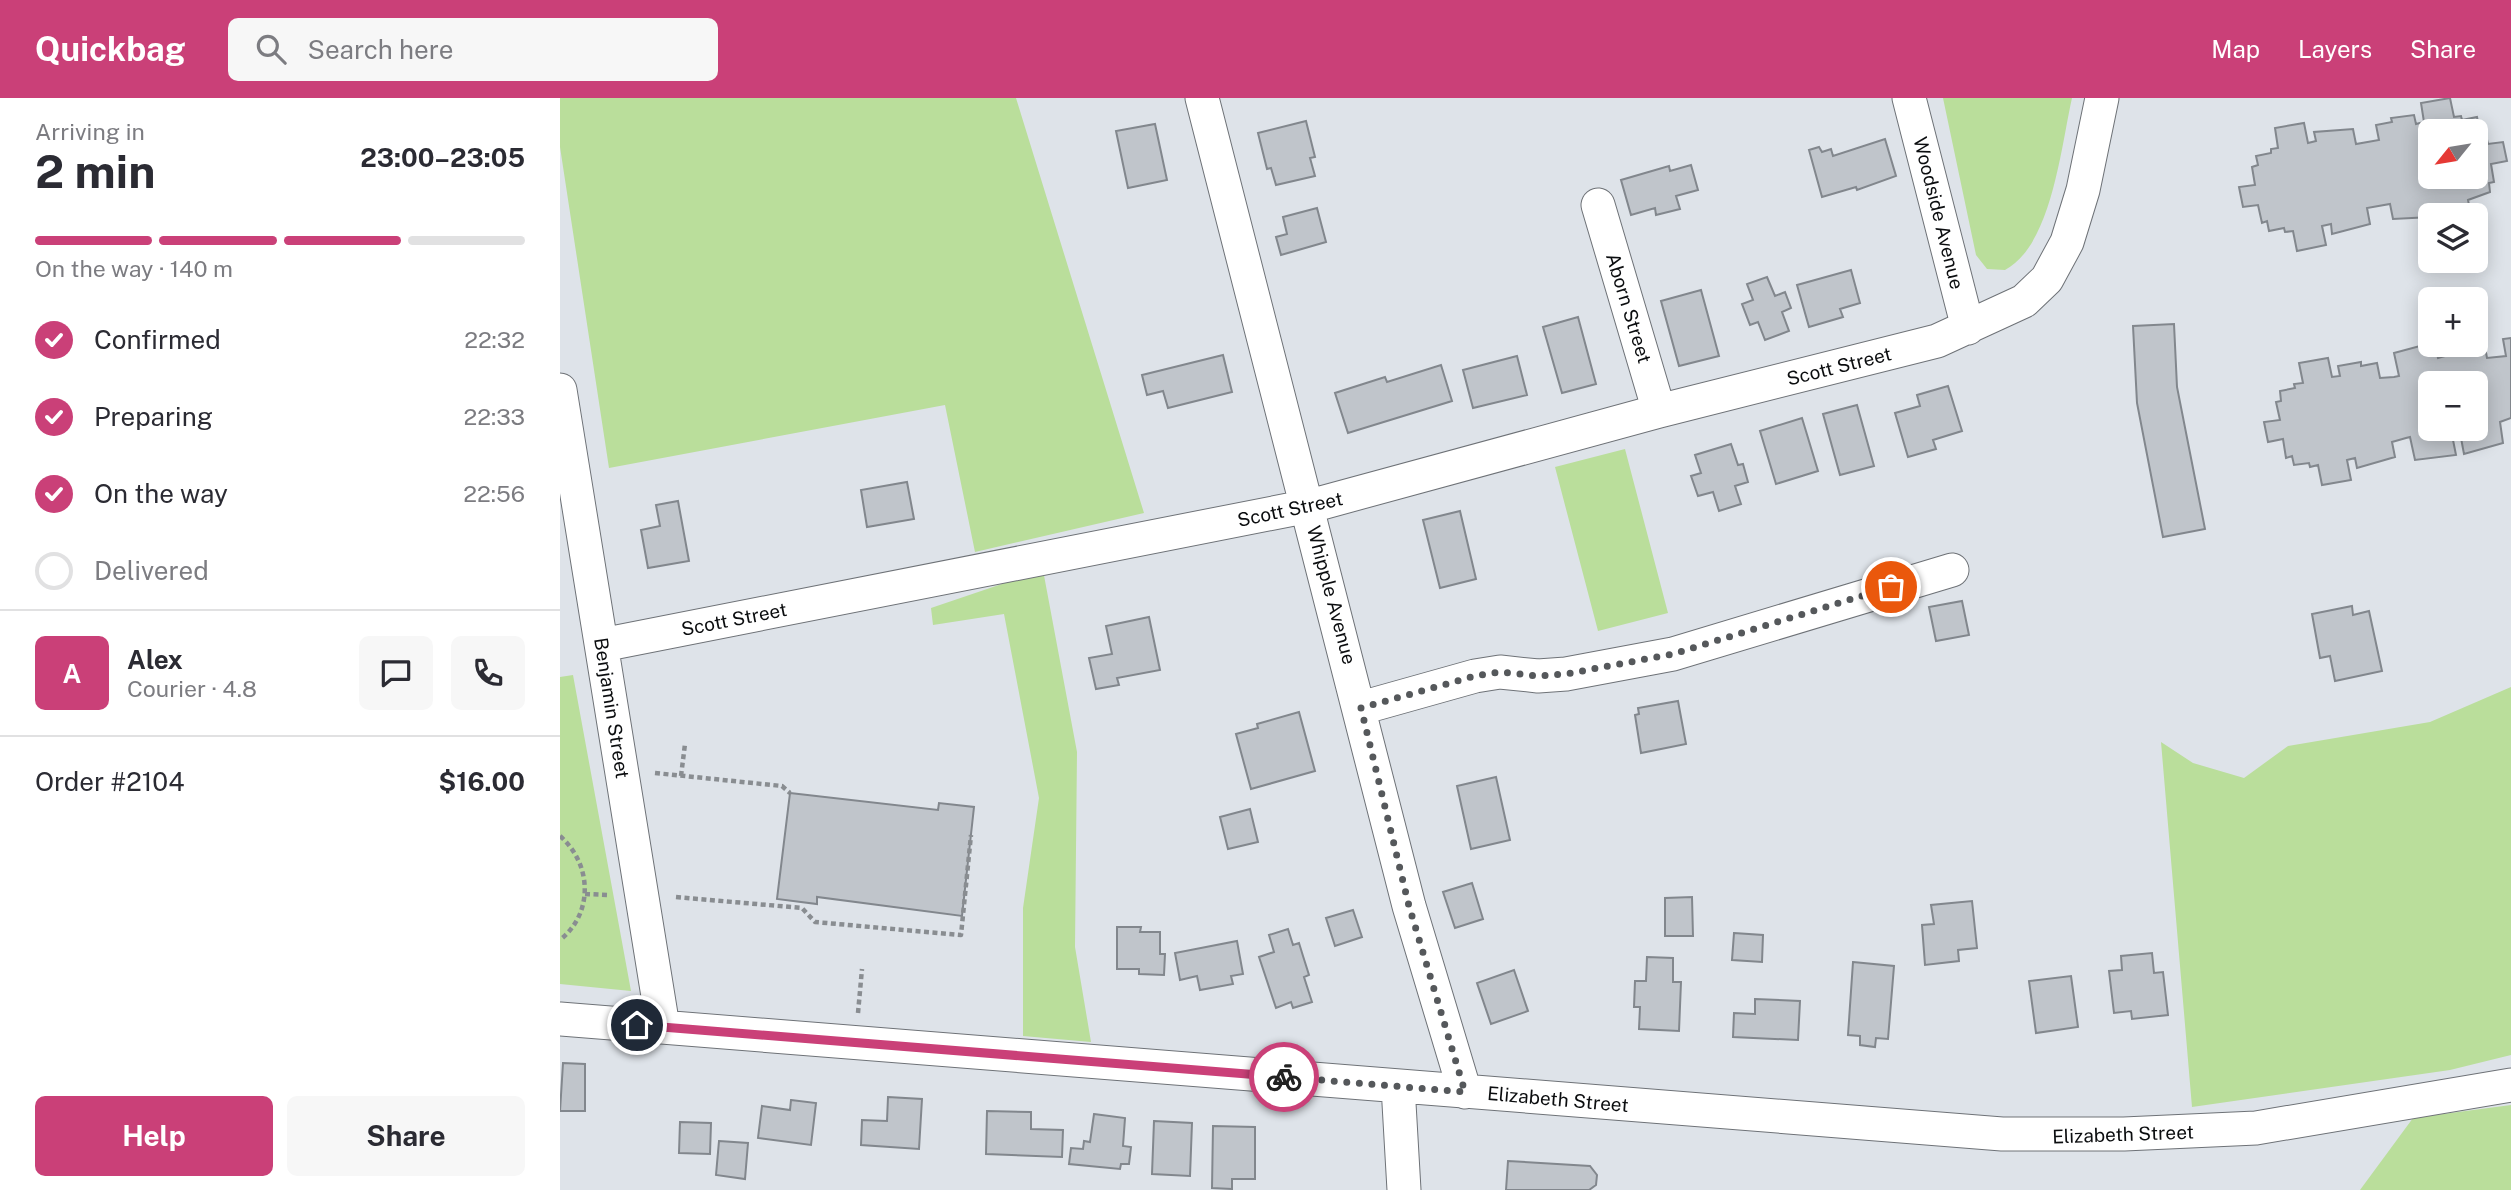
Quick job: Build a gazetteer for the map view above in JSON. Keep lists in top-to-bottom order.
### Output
{
  "streets": {
    "street": [
      "Woodside Avenue",
      "Aborn Street",
      "Scott Street",
      "Whipple Avenue",
      "Benjamin Street",
      "Elizabeth Street"
    ]
  },
  "crossings": [
    ["Woodside Avenue", "Scott Street"],
    ["Aborn Street", "Scott Street"],
    ["Scott Street", "Whipple Avenue"],
    ["Scott Street", "Benjamin Street"],
    ["Whipple Avenue", "Elizabeth Street"],
    ["Benjamin Street", "Elizabeth Street"]
  ],
  "north": "bottom left",
  "page": {
    "header": "Quickbag",
    "search": "Search here",
    "nav": ["Map", "Layers", "Share"],
    "heading": ["2 min", "Arriving in", "23:00–23:05"],
    "panel": [
      "Alex",
      "Courier · 4.8",
      "Order #2104",
      "$16.00"
    ],
    "map_buttons": ["+", "−"],
    "bar": "On the way · 140 m",
    "list": [
      ["Confirmed", "22:32"],
      ["Preparing", "22:33"],
      ["On the way", "22:56"],
      "Delivered"
    ],
    "round": "A",
    "buttons": ["Help", "Share"]
  }
}
